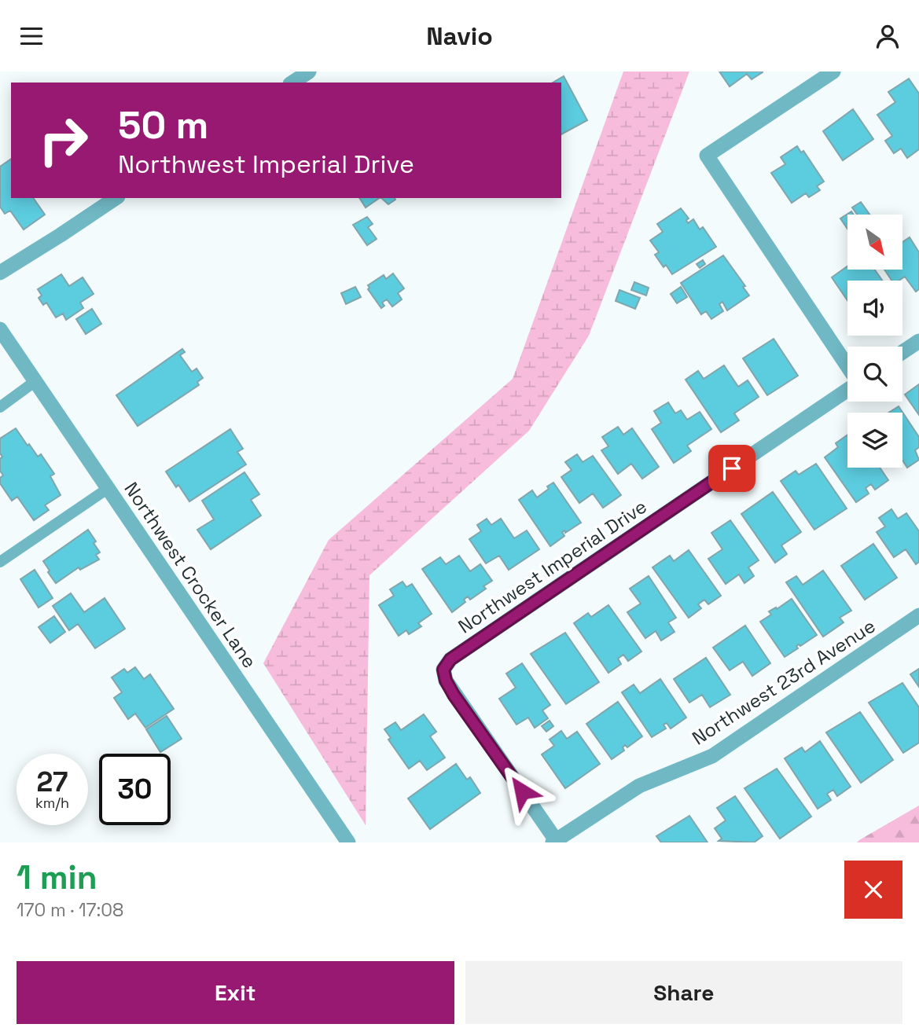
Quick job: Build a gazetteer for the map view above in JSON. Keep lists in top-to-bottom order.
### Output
{
  "streets": {
    "street": ["Northwest Imperial Drive", "Northwest Crocker Lane", "Northwest 23rd Avenue"]
  },
  "crossings": [
    ["Northwest Imperial Drive", "Northwest 23rd Avenue"]
  ],
  "north": "bottom right",
  "page": {
    "header": "Navio",
    "turn": ["50 m", "Northwest Imperial Drive"],
    "speed": "27 km/h",
    "limit": "30",
    "heading": ["1 min", "170 m · 17:08"],
    "buttons": ["Exit", "Share"]
  }
}
